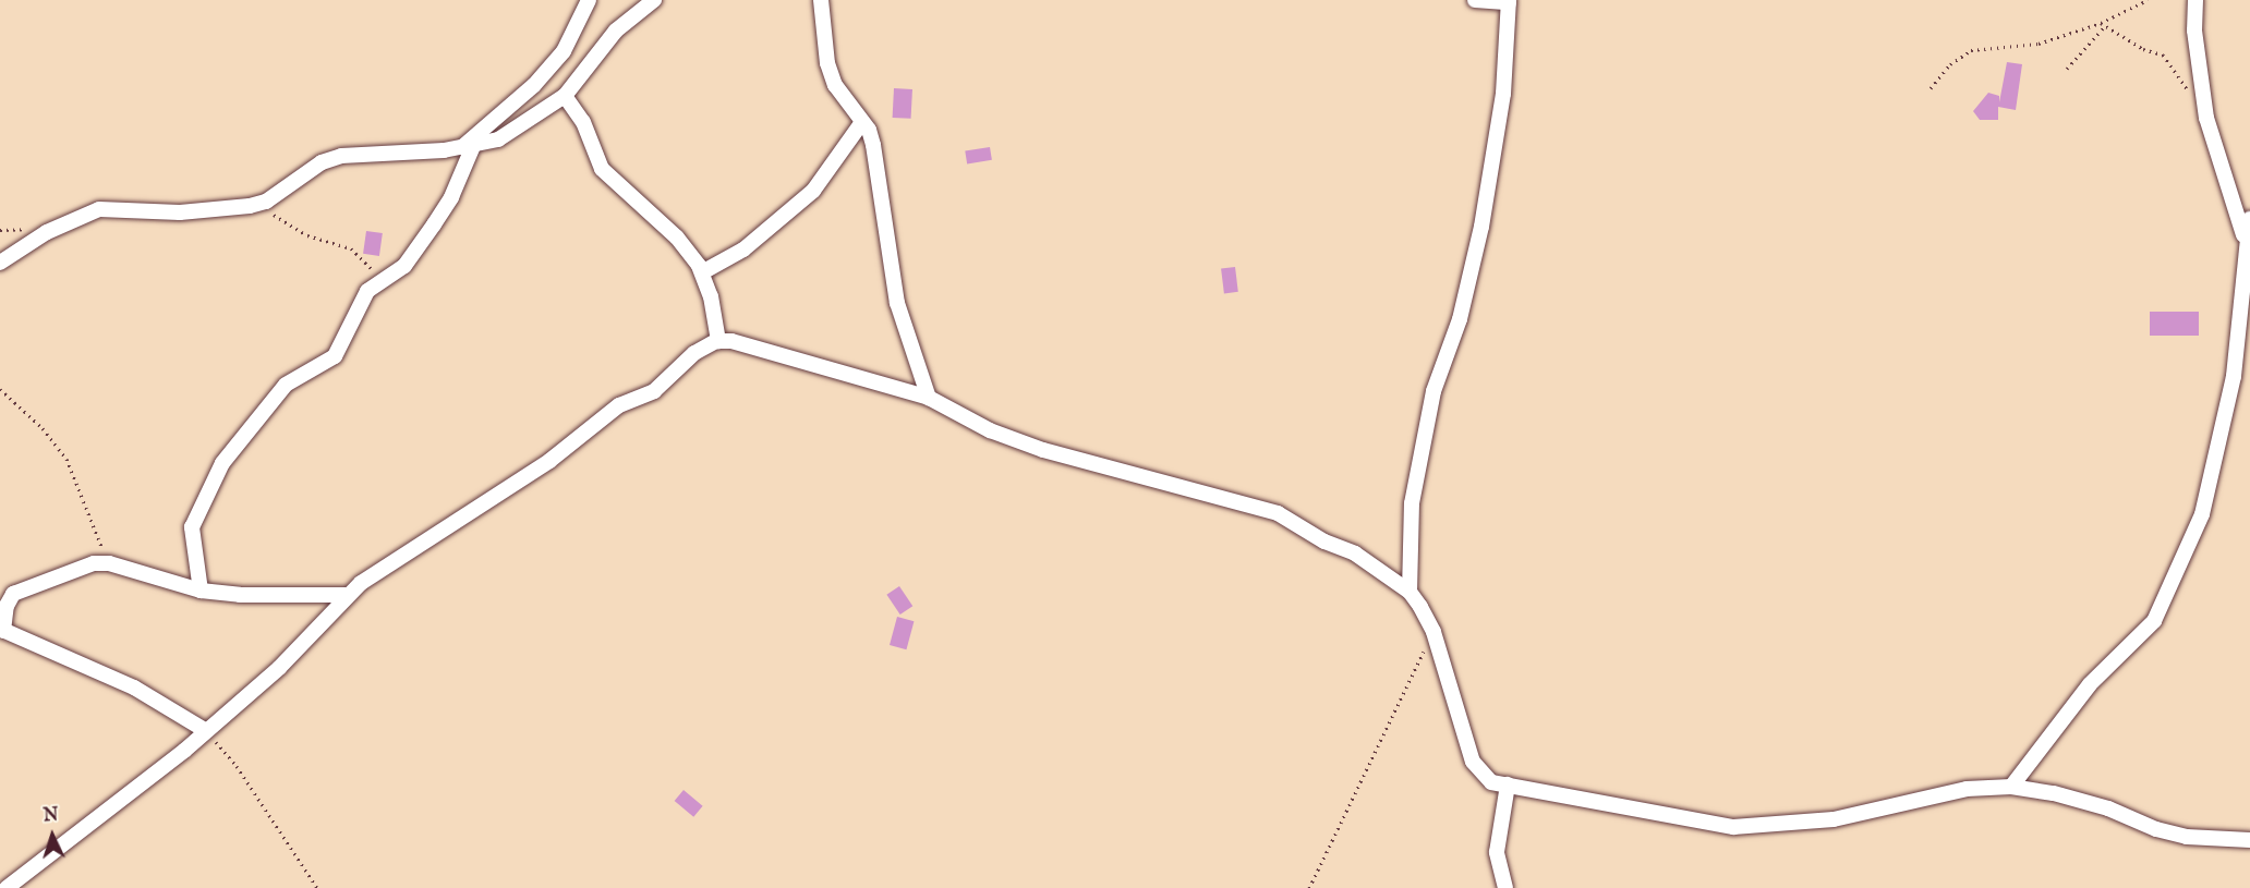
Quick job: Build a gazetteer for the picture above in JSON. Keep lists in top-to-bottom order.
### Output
{
  "north": "top"
}
